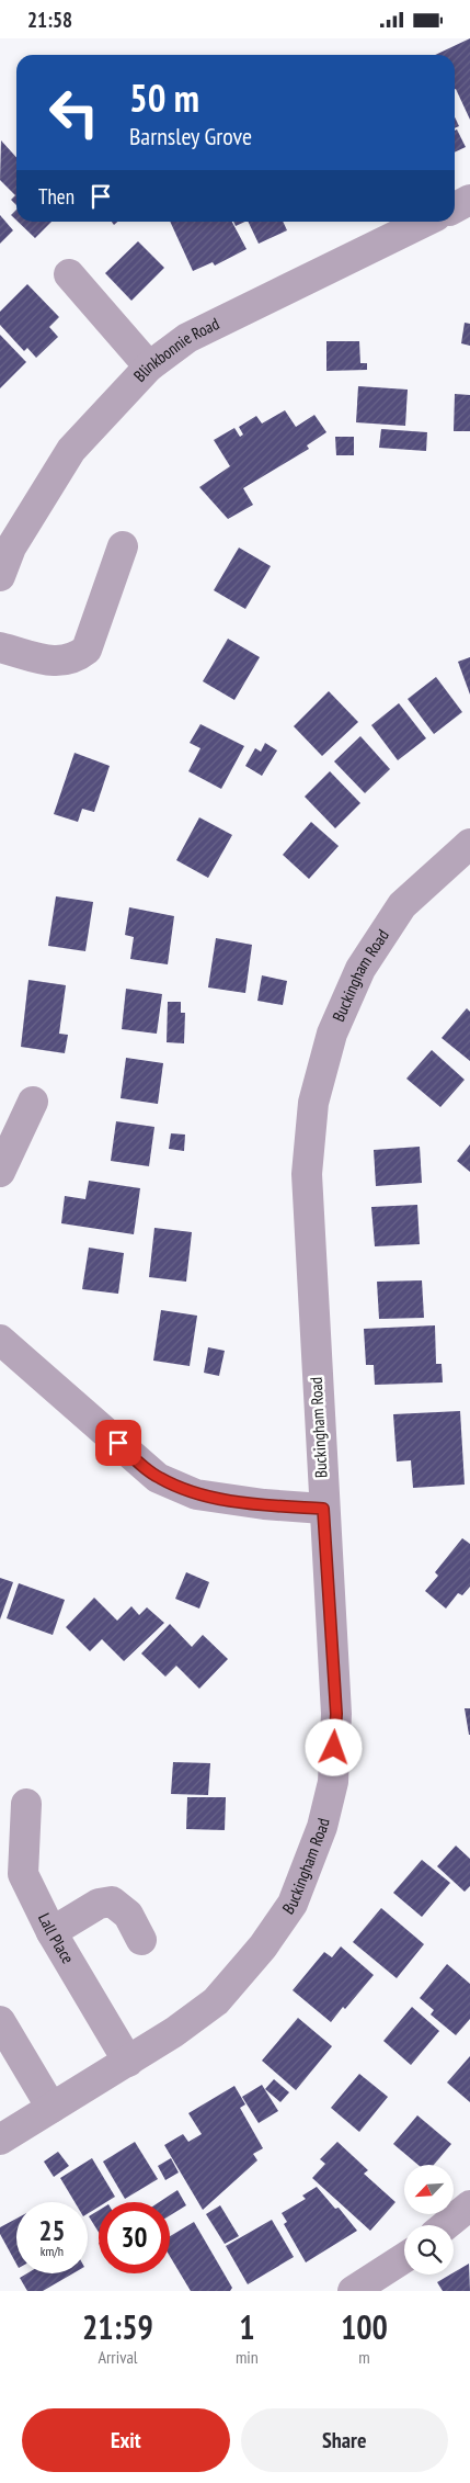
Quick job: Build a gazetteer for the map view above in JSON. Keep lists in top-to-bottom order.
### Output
{
  "streets": {
    "street": ["Blinkbonnie Road", "Buckingham Road", "Lall Place"]
  },
  "crossings": [
    ["Buckingham Road", "Lall Place"]
  ],
  "north": "bottom left",
  "page": {
    "status": "21:58",
    "turn": ["50 m", "Barnsley Grove"],
    "then": "Then",
    "speed": "25 km/h",
    "limit": "30",
    "eta": [
      "21:59",
      "Arrival",
      "1",
      "min",
      "100",
      "m"
    ],
    "buttons": ["Exit", "Share"]
  }
}
